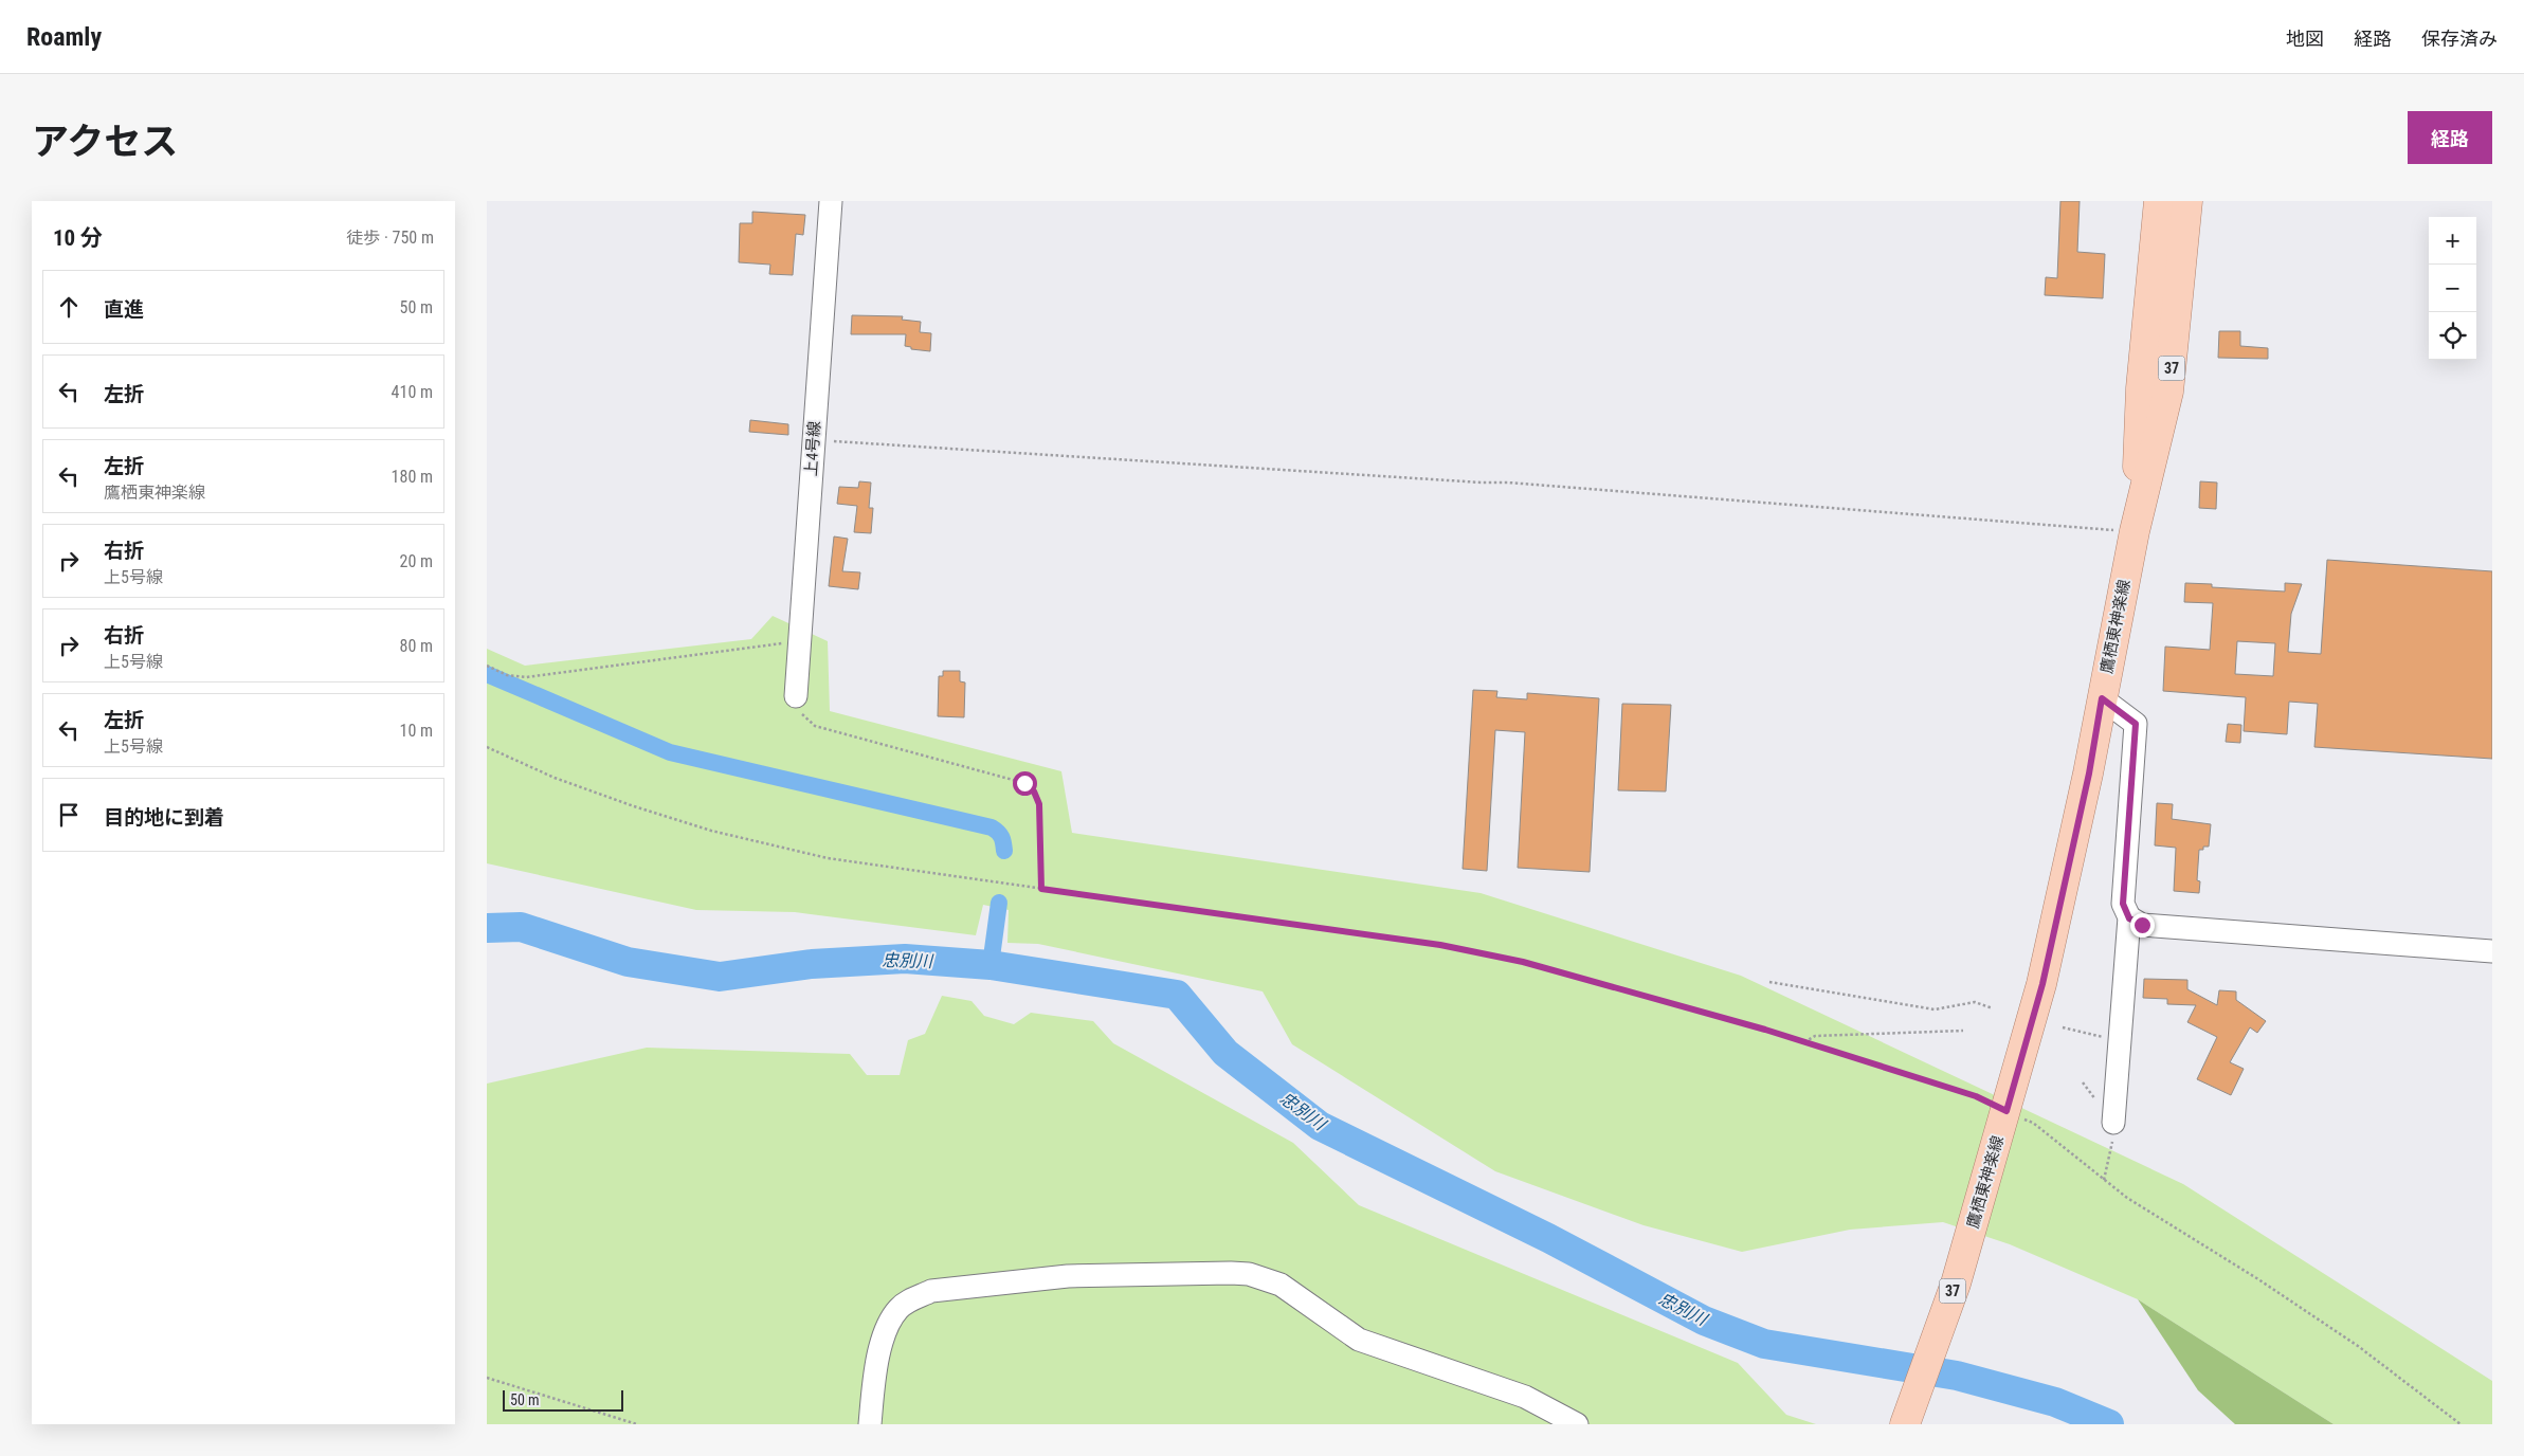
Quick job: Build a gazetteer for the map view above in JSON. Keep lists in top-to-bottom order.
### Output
{
  "streets": {
    "main road": ["37", "鷹栖東神楽線"],
    "street": ["上4号線"]
  },
  "water": ["忠別川"],
  "scale_bar": "50 m",
  "page": {
    "header": "Roamly",
    "nav": ["地図", "経路", "保存済み"],
    "title": "アクセス",
    "buttons": "経路",
    "heading": ["10 分", "徒歩 · 750 m"],
    "map_buttons": ["+", "−"],
    "list": [
      ["直進", "50 m"],
      ["左折", "410 m"],
      ["左折", "鷹栖東神楽線", "180 m"],
      ["右折", "上5号線", "20 m"],
      ["右折", "上5号線", "80 m"],
      ["左折", "上5号線", "10 m"],
      "目的地に到着"
    ],
    "scale": "50 m"
  }
}
